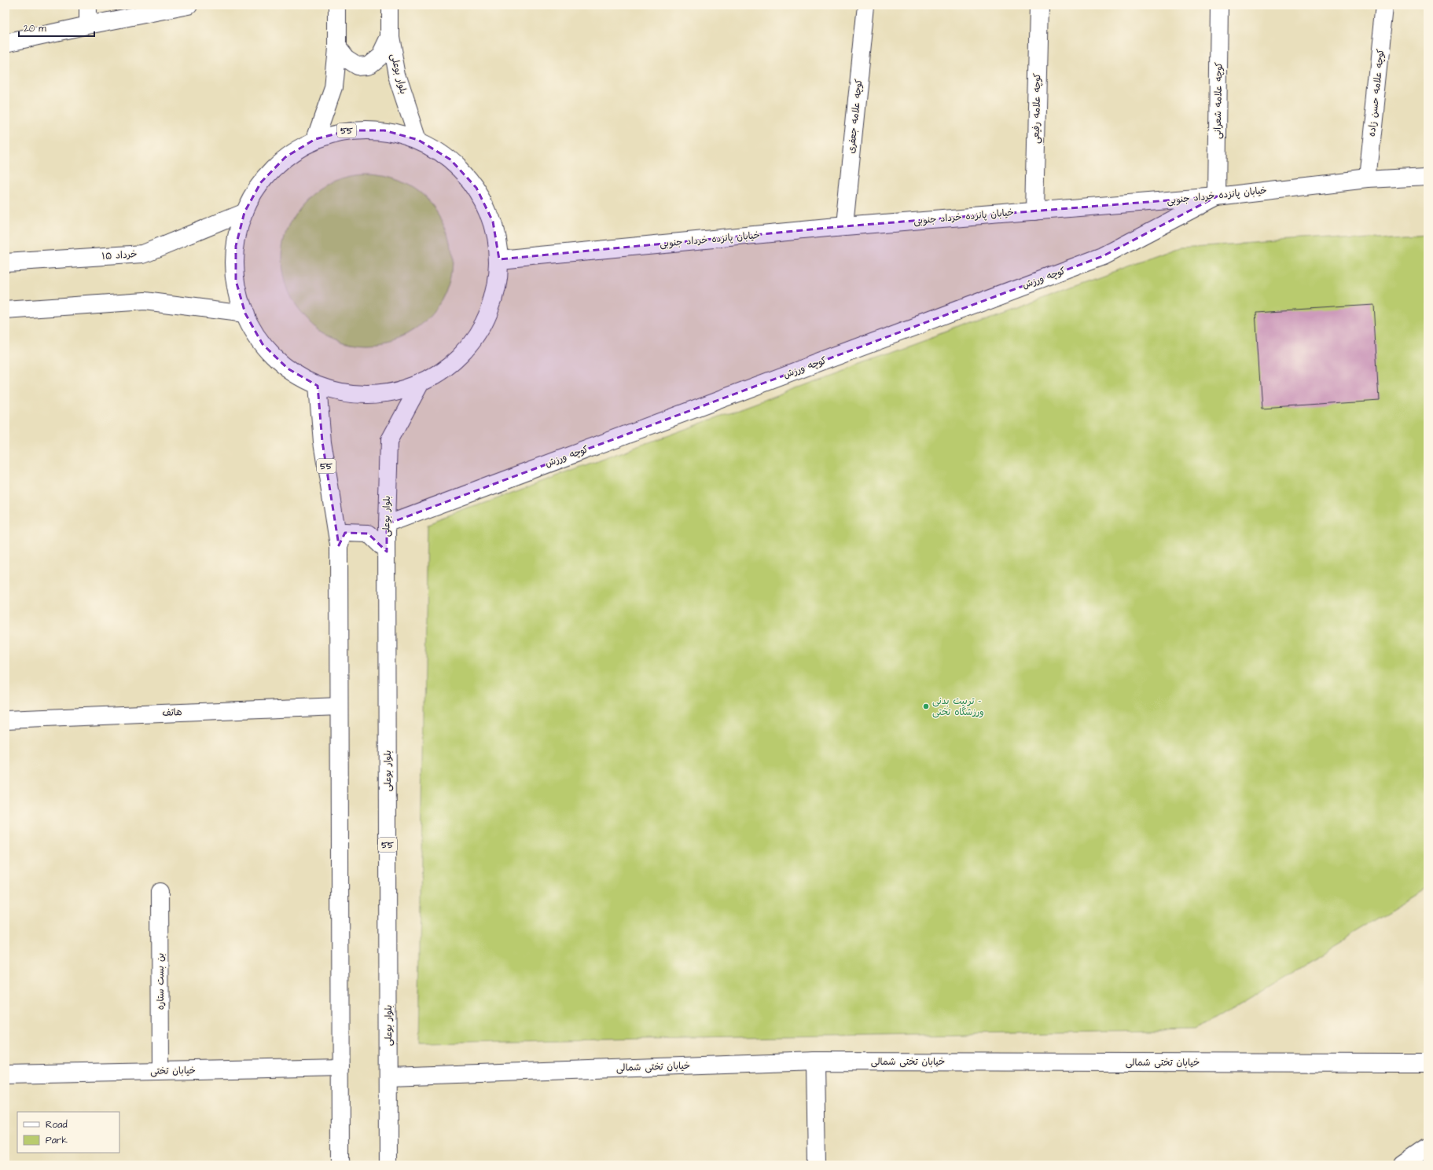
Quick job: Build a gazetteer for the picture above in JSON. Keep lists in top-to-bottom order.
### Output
{
  "streets": {
    "street": [
      "بلوار بوعلی",
      "کوچه علامه حسن زاده",
      "کوچه علامه شعرانی",
      "کوچه علامه رفیعی",
      "کوچه علامه جعفری",
      "55",
      "خیابان پانزده خرداد جنوبی",
      "۱۵ خرداد",
      "کوچه ورزش",
      "هاتف",
      "بن بست ستاره",
      "خیابان تختی شمالی",
      "خیابان تختی"
    ]
  },
  "crossings": [
    ["بلوار بوعلی", "55"],
    ["بلوار بوعلی", "کوچه ورزش"],
    ["بلوار بوعلی", "خیابان تختی شمالی"],
    ["کوچه علامه حسن زاده", "خیابان پانزده خرداد جنوبی"],
    ["کوچه علامه شعرانی", "خیابان پانزده خرداد جنوبی"],
    ["کوچه علامه شعرانی", "کوچه ورزش"],
    ["کوچه علامه رفیعی", "خیابان پانزده خرداد جنوبی"],
    ["کوچه علامه جعفری", "خیابان پانزده خرداد جنوبی"],
    ["55", "خیابان پانزده خرداد جنوبی"],
    ["55", "۱۵ خرداد"],
    ["55", "هاتف"],
    ["55", "خیابان تختی"],
    ["خیابان پانزده خرداد جنوبی", "کوچه ورزش"],
    ["بن بست ستاره", "خیابان تختی"]
  ],
  "places": ["تربیت بدنی - ورزشگاه تختی"],
  "legend": ["Road", "Park"],
  "scale_bar": "20 m"
}
